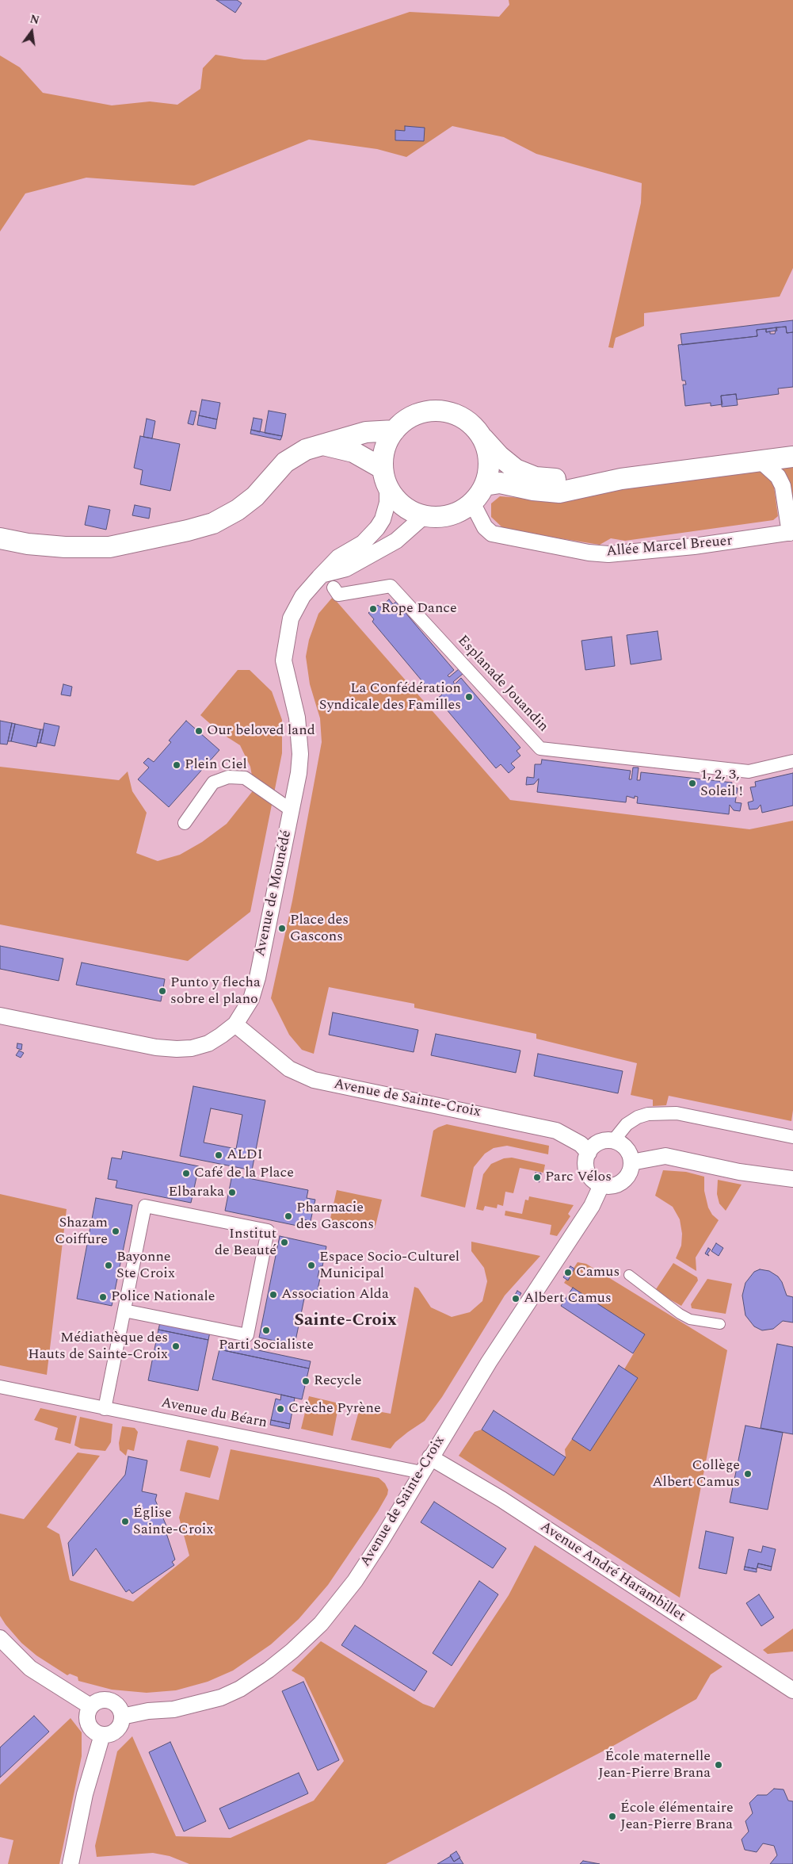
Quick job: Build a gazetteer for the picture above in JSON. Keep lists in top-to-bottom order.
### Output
{
  "streets": {
    "street": [
      "Allée Marcel Breuer",
      "Esplanade Jouandin",
      "Avenue de Mounédé",
      "Avenue de Sainte-Croix",
      "Avenue du Béarn",
      "Avenue André Harambillet"
    ]
  },
  "crossings": [
    ["Allée Marcel Breuer", "Avenue de Mounédé"],
    ["Avenue de Mounédé", "Avenue de Sainte-Croix"],
    ["Avenue de Sainte-Croix", "Avenue du Béarn"],
    ["Avenue de Sainte-Croix", "Avenue André Harambillet"]
  ],
  "districts": ["Sainte-Croix"],
  "places": [
    "Rope Dance",
    "La Confédération Syndicale des Familles",
    "Our beloved land",
    "Plein Ciel",
    "1, 2, 3, Soleil !",
    "Place des Gascons",
    "Punto y flecha sobre el plano",
    "ALDI",
    "Café de la Place",
    "Parc Vélos",
    "Elbaraka",
    "Pharmacie des Gascons",
    "Shazam Coiffure",
    "Institut de Beauté",
    "Bayonne Ste Croix",
    "Espace Socio-Culturel Municipal",
    "Camus",
    "Association Alda",
    "Police Nationale",
    "Albert Camus",
    "Parti Socialiste",
    "Médiathèque des Hauts de Sainte-Croix",
    "Recycle",
    "Crèche Pyrène",
    "Collège Albert Camus",
    "Église Sainte-Croix",
    "École maternelle Jean-Pierre Brana",
    "École élémentaire Jean-Pierre Brana"
  ],
  "north": "top"
}
